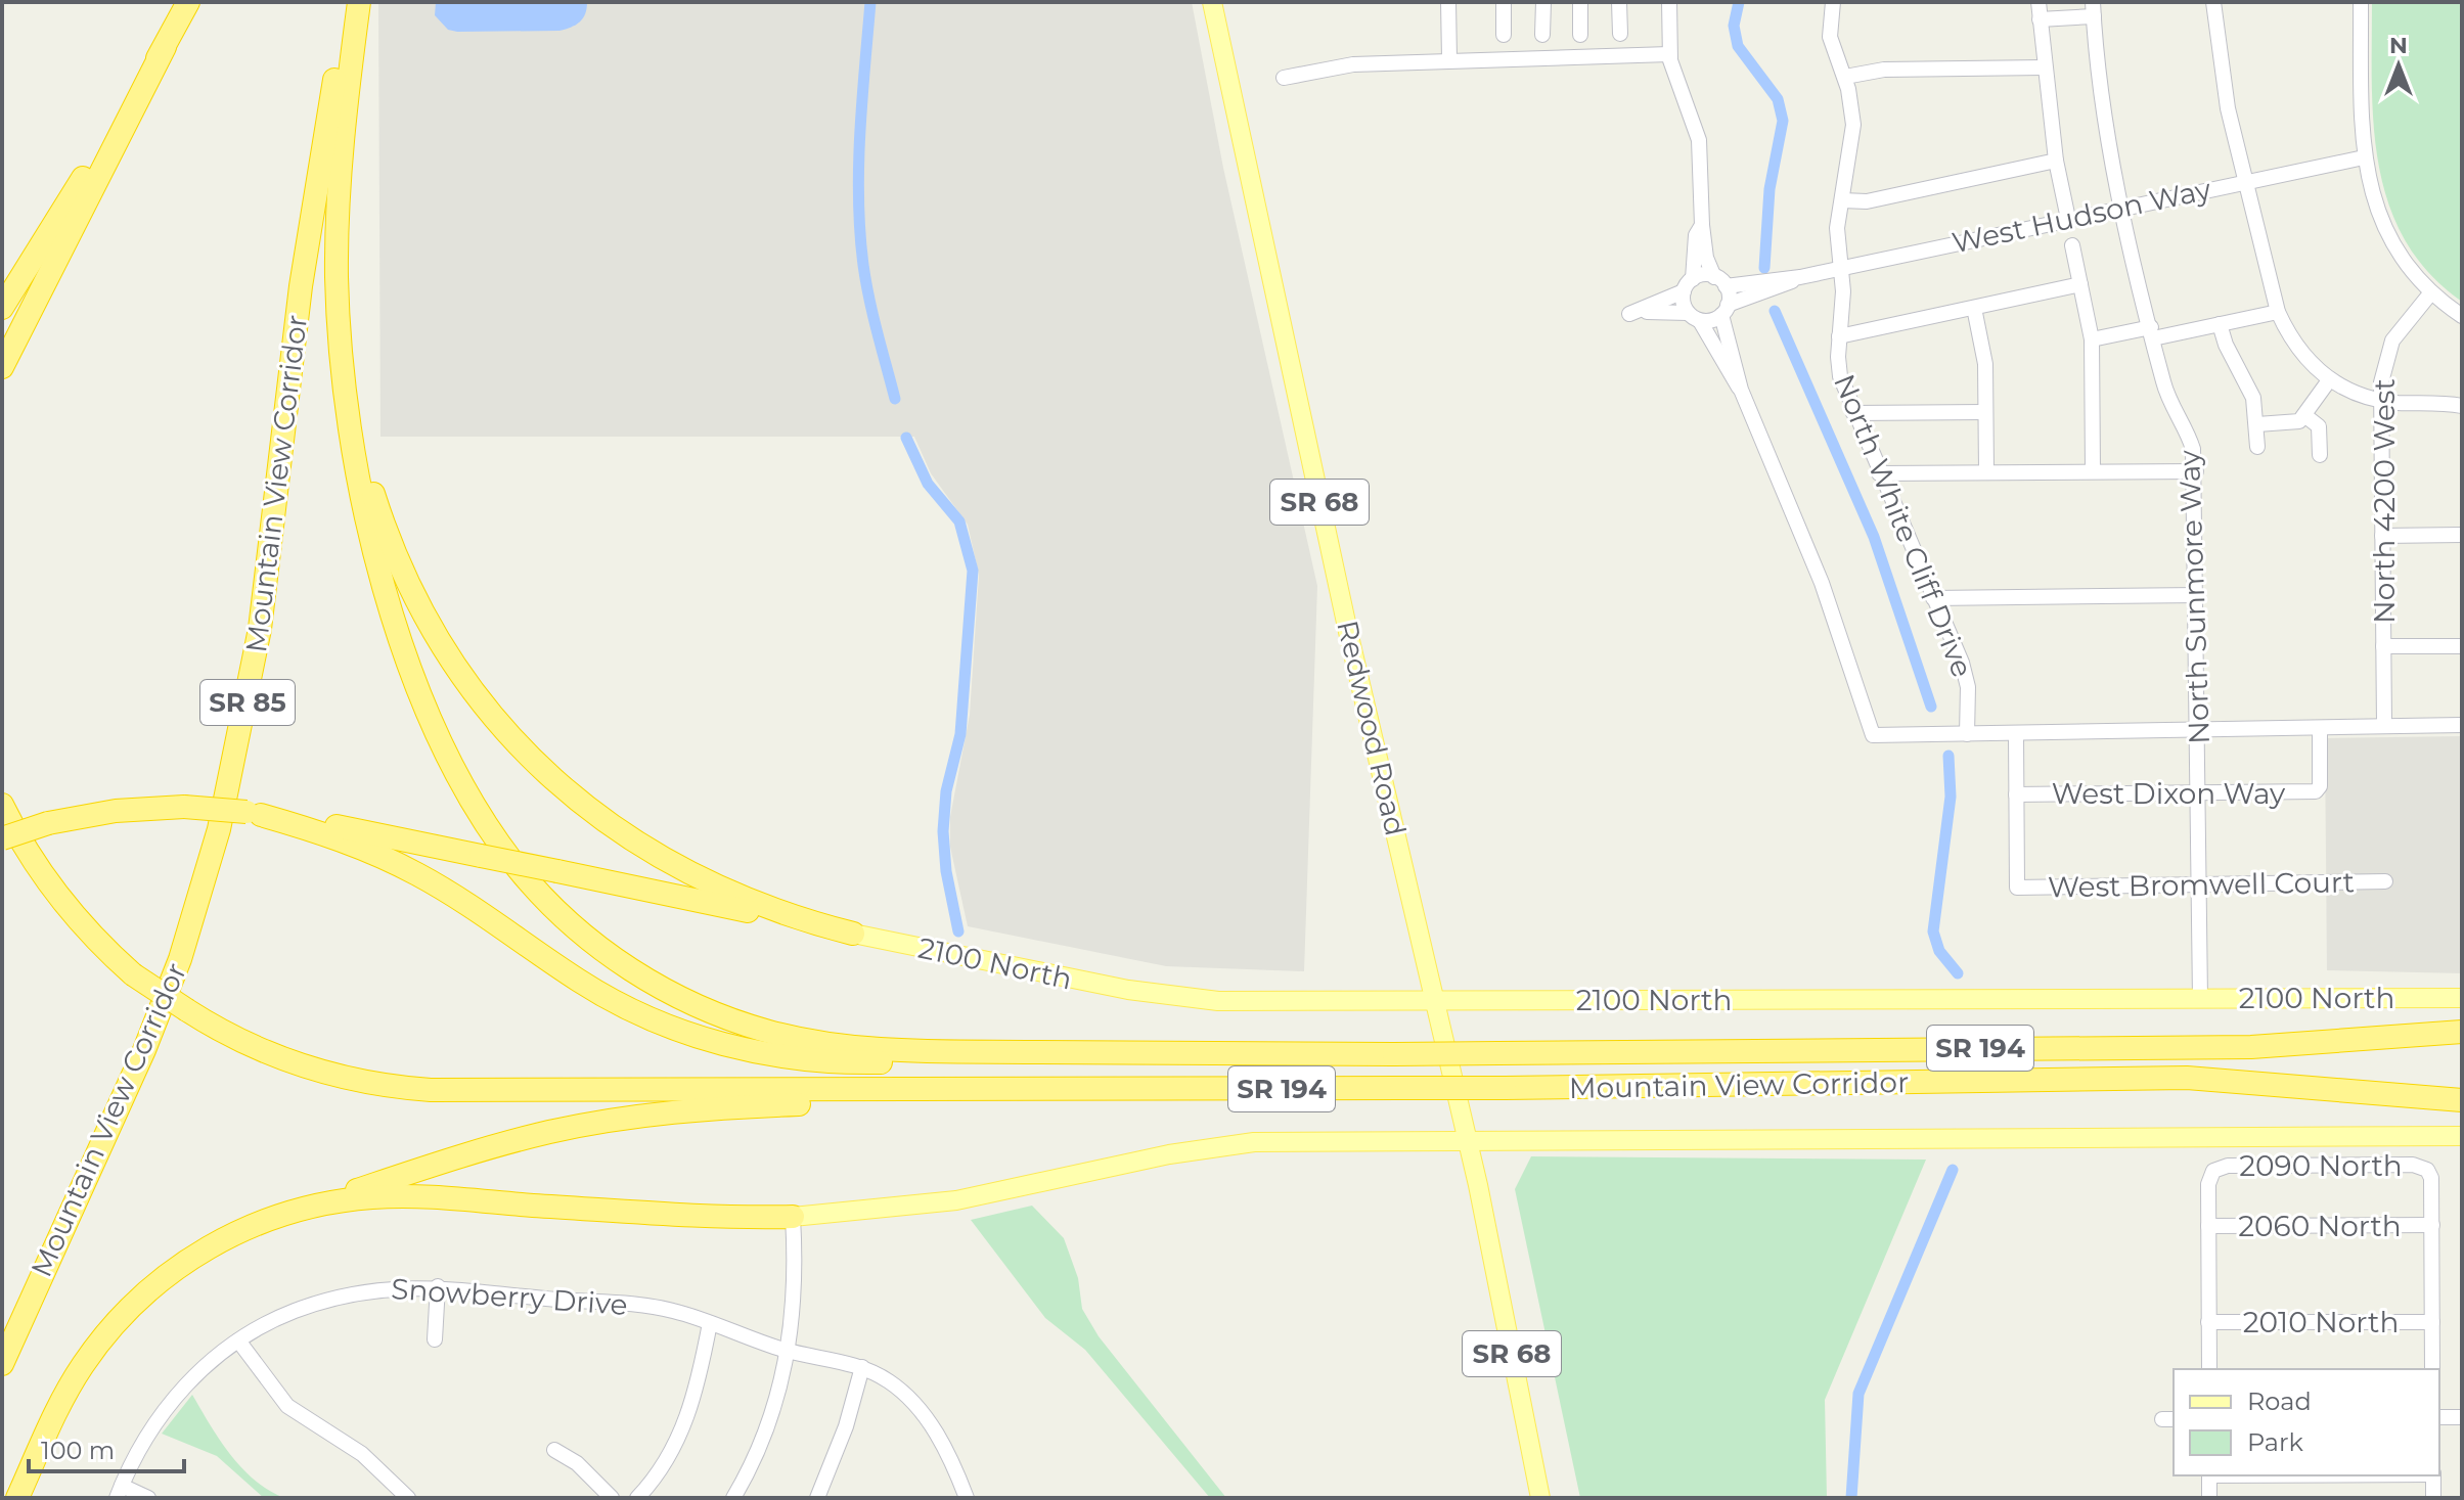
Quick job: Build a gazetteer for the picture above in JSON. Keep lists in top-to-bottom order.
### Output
{
  "streets": {
    "highway": ["Mountain View Corridor", "SR 85", "SR 194"],
    "main road": ["SR 68", "Redwood Road", "2100 North"],
    "street": [
      "West Hudson Way",
      "North 4200 West",
      "North White Cliff Drive",
      "North Sunmore Way",
      "West Dixon Way",
      "West Bromwell Court",
      "2090 North",
      "2060 North",
      "Snowberry Drive",
      "2010 North"
    ]
  },
  "crossings": [
    ["West Hudson Way", "North White Cliff Drive"],
    ["West Hudson Way", "North Sunmore Way"],
    ["North Sunmore Way", "West Dixon Way"],
    ["North Sunmore Way", "West Bromwell Court"],
    ["North Sunmore Way", "2100 North"],
    ["Redwood Road", "2100 North"],
    ["West Dixon Way", "West Bromwell Court"],
    ["2090 North", "2060 North"]
  ],
  "legend": ["Road", "Park"],
  "scale_bar": "100 m",
  "north": "top"
}
